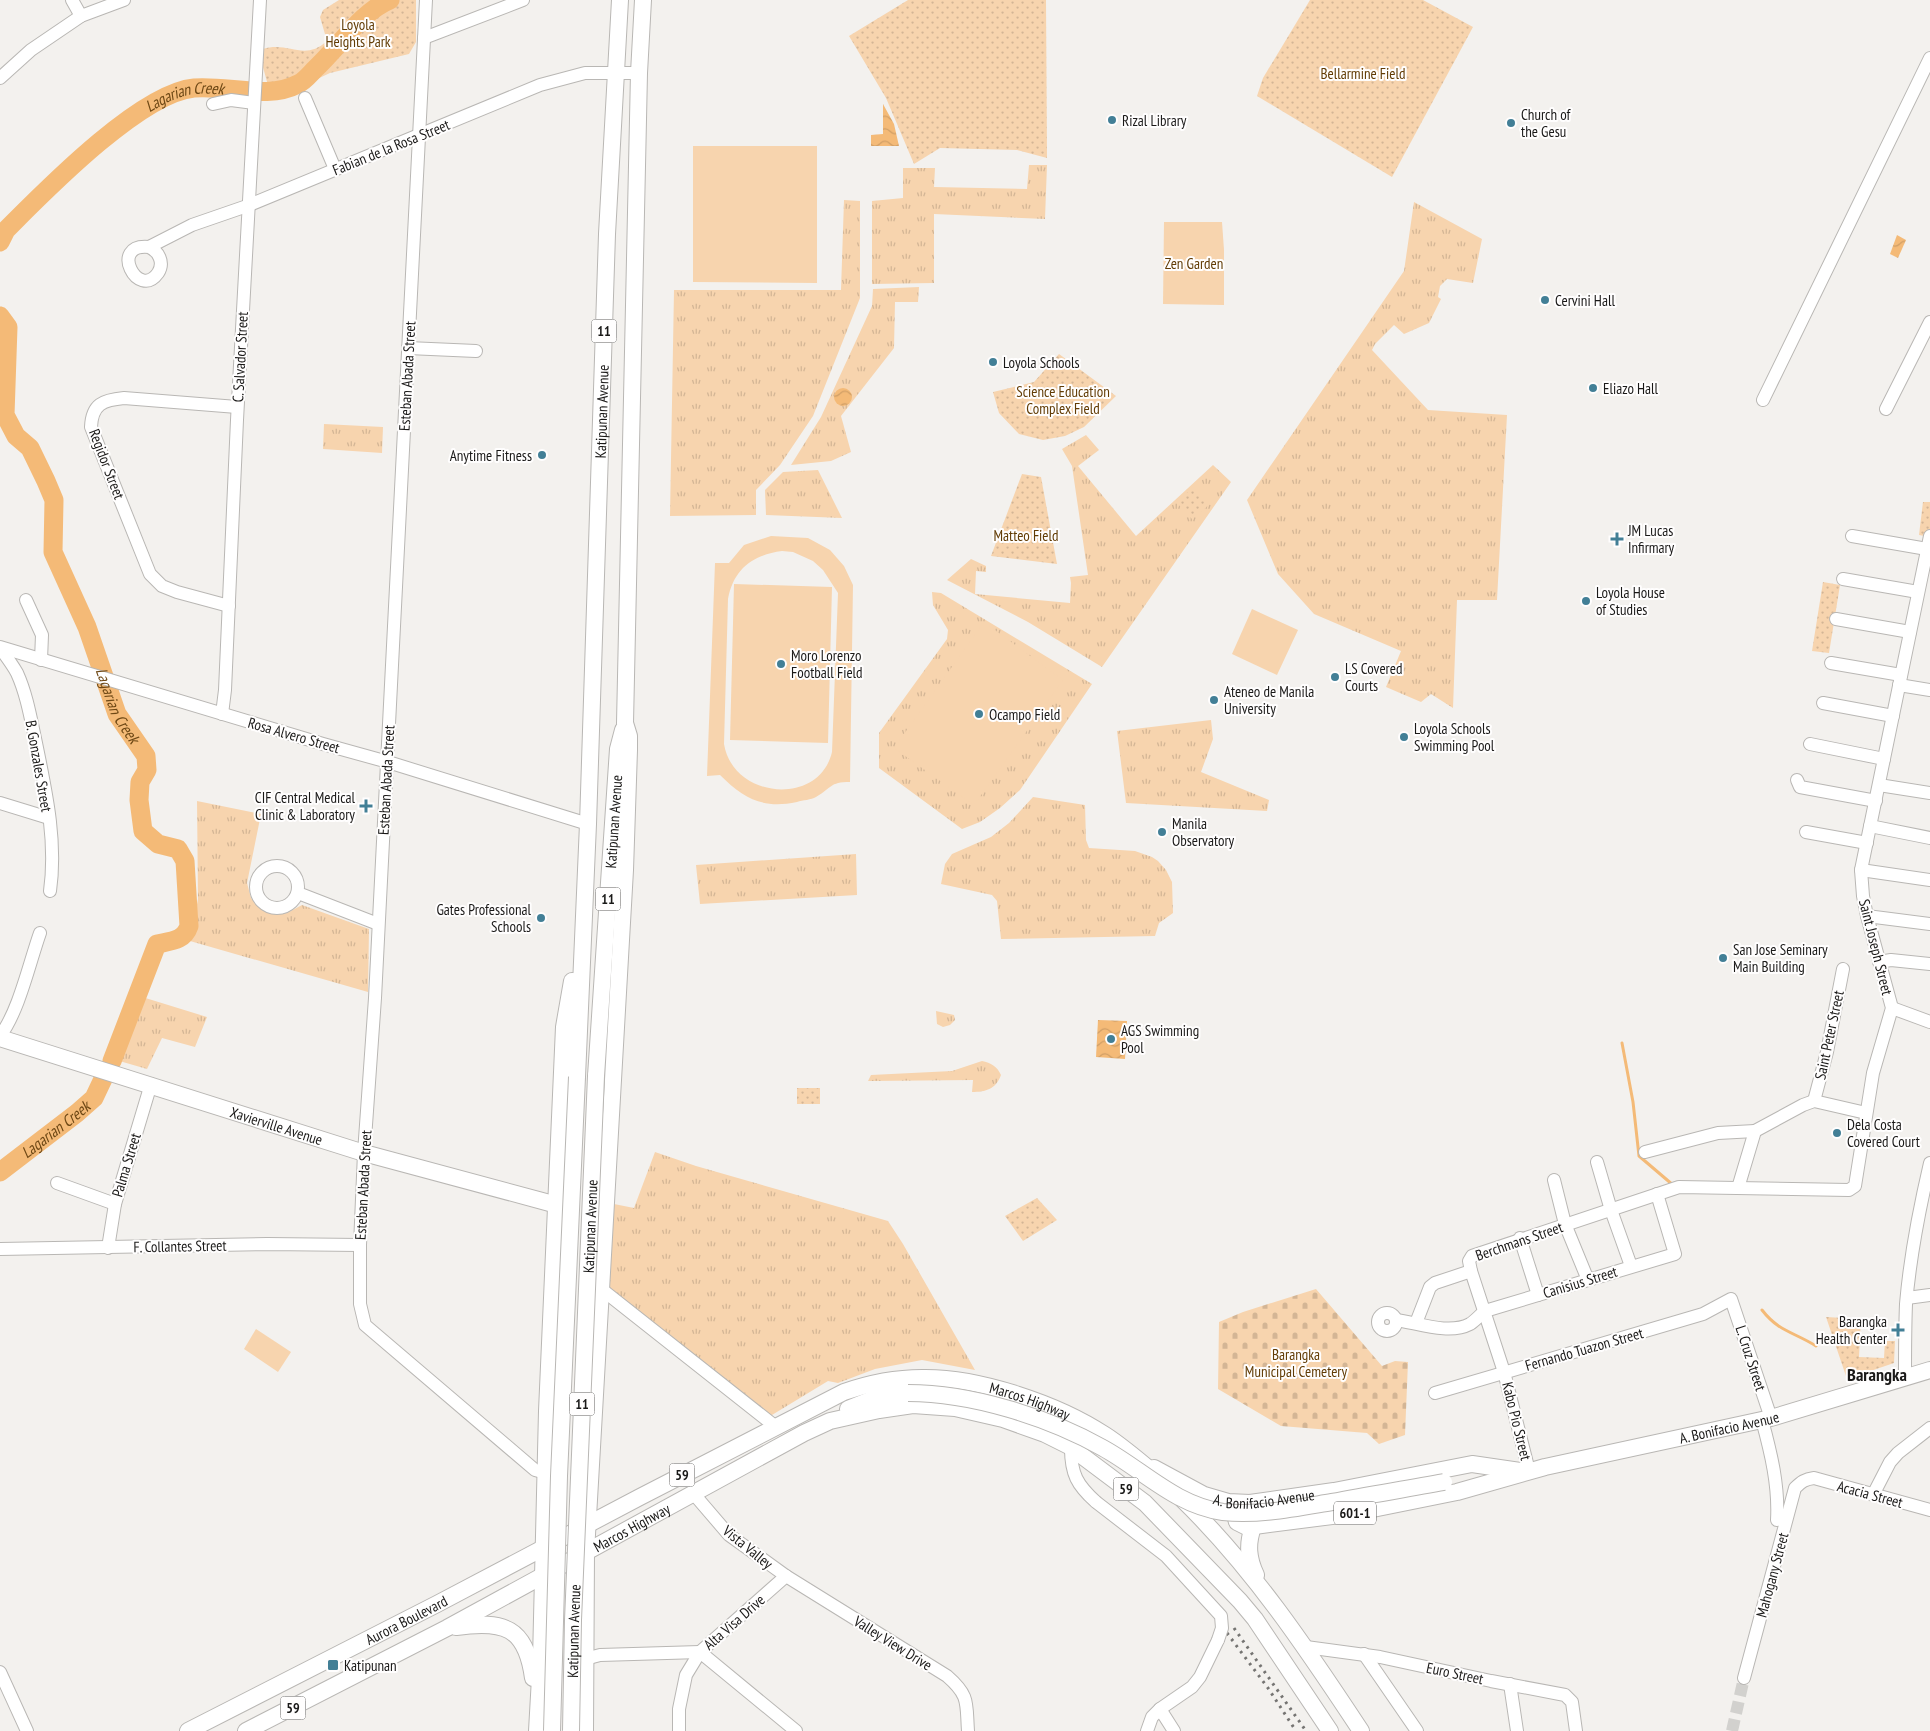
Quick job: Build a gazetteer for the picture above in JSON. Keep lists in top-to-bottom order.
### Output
{
  "streets": {
    "main road": [
      "11",
      "Katipunan Avenue",
      "Xavierville Avenue",
      "Marcos Highway",
      "A. Bonifacio Avenue",
      "59",
      "601-1",
      "Aurora Boulevard"
    ],
    "street": [
      "Fabian de la Rosa Street",
      "C. Salvador Street",
      "Esteban Abada Street",
      "Regidor Street",
      "Rosa Alvero Street",
      "B. Gonzales Street",
      "Saint Joseph Street",
      "Saint Peter Street",
      "Palma Street",
      "Berchmans Street",
      "F. Collantes Street",
      "Canisius Street",
      "Fernando Tuazon Street",
      "L. Cruz Street",
      "Kabo Pio Street",
      "Acacia Street",
      "Vista Valley",
      "Mahogany Street",
      "Alta Visa Drive",
      "Valley View Drive",
      "Euro Street"
    ]
  },
  "crossings": [
    ["Fabian de la Rosa Street", "C. Salvador Street"],
    ["Fabian de la Rosa Street", "Esteban Abada Street"],
    ["Fabian de la Rosa Street", "Katipunan Avenue"],
    ["C. Salvador Street", "Regidor Street"],
    ["C. Salvador Street", "Rosa Alvero Street"],
    ["Esteban Abada Street", "Katipunan Avenue"],
    ["Esteban Abada Street", "Rosa Alvero Street"],
    ["Esteban Abada Street", "Xavierville Avenue"],
    ["Esteban Abada Street", "F. Collantes Street"],
    ["Katipunan Avenue", "Rosa Alvero Street"],
    ["Katipunan Avenue", "Xavierville Avenue"],
    ["Katipunan Avenue", "Marcos Highway"],
    ["Katipunan Avenue", "59"],
    ["Katipunan Avenue", "Aurora Boulevard"],
    ["Rosa Alvero Street", "B. Gonzales Street"],
    ["Saint Joseph Street", "Berchmans Street"],
    ["Xavierville Avenue", "Palma Street"],
    ["Palma Street", "F. Collantes Street"],
    ["Berchmans Street", "Canisius Street"],
    ["Berchmans Street", "Fernando Tuazon Street"],
    ["Berchmans Street", "Kabo Pio Street"],
    ["Fernando Tuazon Street", "L. Cruz Street"],
    ["Fernando Tuazon Street", "Kabo Pio Street"],
    ["L. Cruz Street", "A. Bonifacio Avenue"],
    ["Marcos Highway", "A. Bonifacio Avenue"],
    ["Marcos Highway", "59"],
    ["Marcos Highway", "Vista Valley"],
    ["Marcos Highway", "Euro Street"],
    ["Kabo Pio Street", "A. Bonifacio Avenue"],
    ["59", "Aurora Boulevard"],
    ["Acacia Street", "Mahogany Street"],
    ["Vista Valley", "Alta Visa Drive"],
    ["Vista Valley", "Valley View Drive"],
    ["Alta Visa Drive", "Valley View Drive"]
  ],
  "districts": ["Barangka"],
  "water": ["Lagarian Creek"],
  "parks": [
    "Loyola Heights Park",
    "Bellarmine Field",
    "Zen Garden",
    "Science Education Complex Field",
    "Matteo Field",
    "Barangka Municipal Cemetery"
  ],
  "places": {
    "other": [
      "Rizal Library",
      "Church of the Gesu",
      "Cervini Hall",
      "Loyola Schools",
      "Eliazo Hall",
      "Anytime Fitness",
      "Loyola House of Studies",
      "Moro Lorenzo Football Field",
      "LS Covered Courts",
      "Ateneo de Manila University",
      "Ocampo Field",
      "Loyola Schools Swimming Pool",
      "Manila Observatory",
      "Gates Professional Schools",
      "San Jose Seminary Main Building",
      "AGS Swimming Pool",
      "Dela Costa Covered Court"
    ],
    "health": ["JM Lucas Infirmary", "CIF Central Medical Clinic & Laboratory", "Barangka Health Center"],
    "transit": ["Katipunan"]
  }
}
